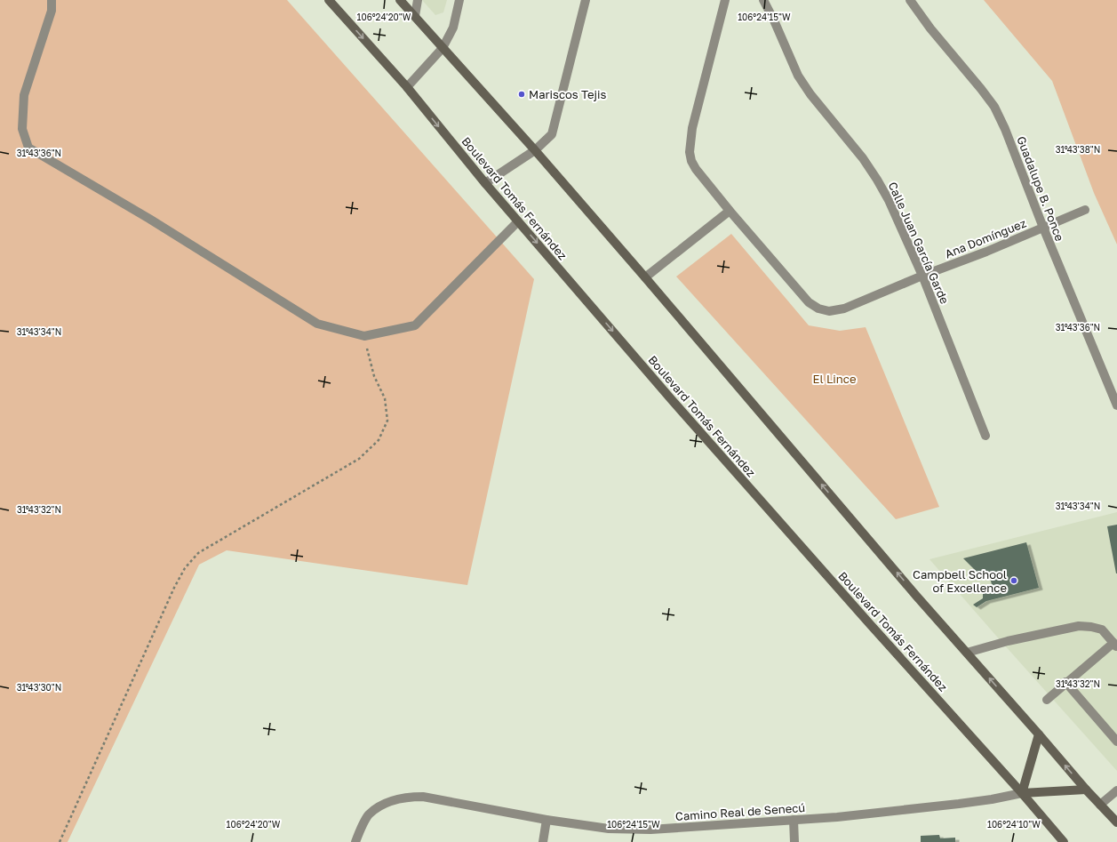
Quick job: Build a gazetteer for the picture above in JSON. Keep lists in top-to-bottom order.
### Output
{
  "streets": {
    "main road": ["Boulevard Tomás Fernández"],
    "street": [
      "Guadalupe B. Ponce",
      "Ana Domínguez",
      "Calle Juan García Garde",
      "Camino Real de Senecú"
    ]
  },
  "crossings": [
    ["Guadalupe B. Ponce", "Ana Domínguez"],
    ["Boulevard Tomás Fernández", "Camino Real de Senecú"],
    ["Ana Domínguez", "Calle Juan García Garde"]
  ],
  "parks": ["El Lince"],
  "places": ["Mariscos Tejis", "Campbell School of Excellence"],
  "coordinates": [
    "106°24'20\"W",
    "106°24'15\"W",
    "31°43'38\"N",
    "31°43'36\"N",
    "31°43'34\"N",
    "31°43'32\"N",
    "31°43'30\"N",
    "106°24'10\"W"
  ]
}
